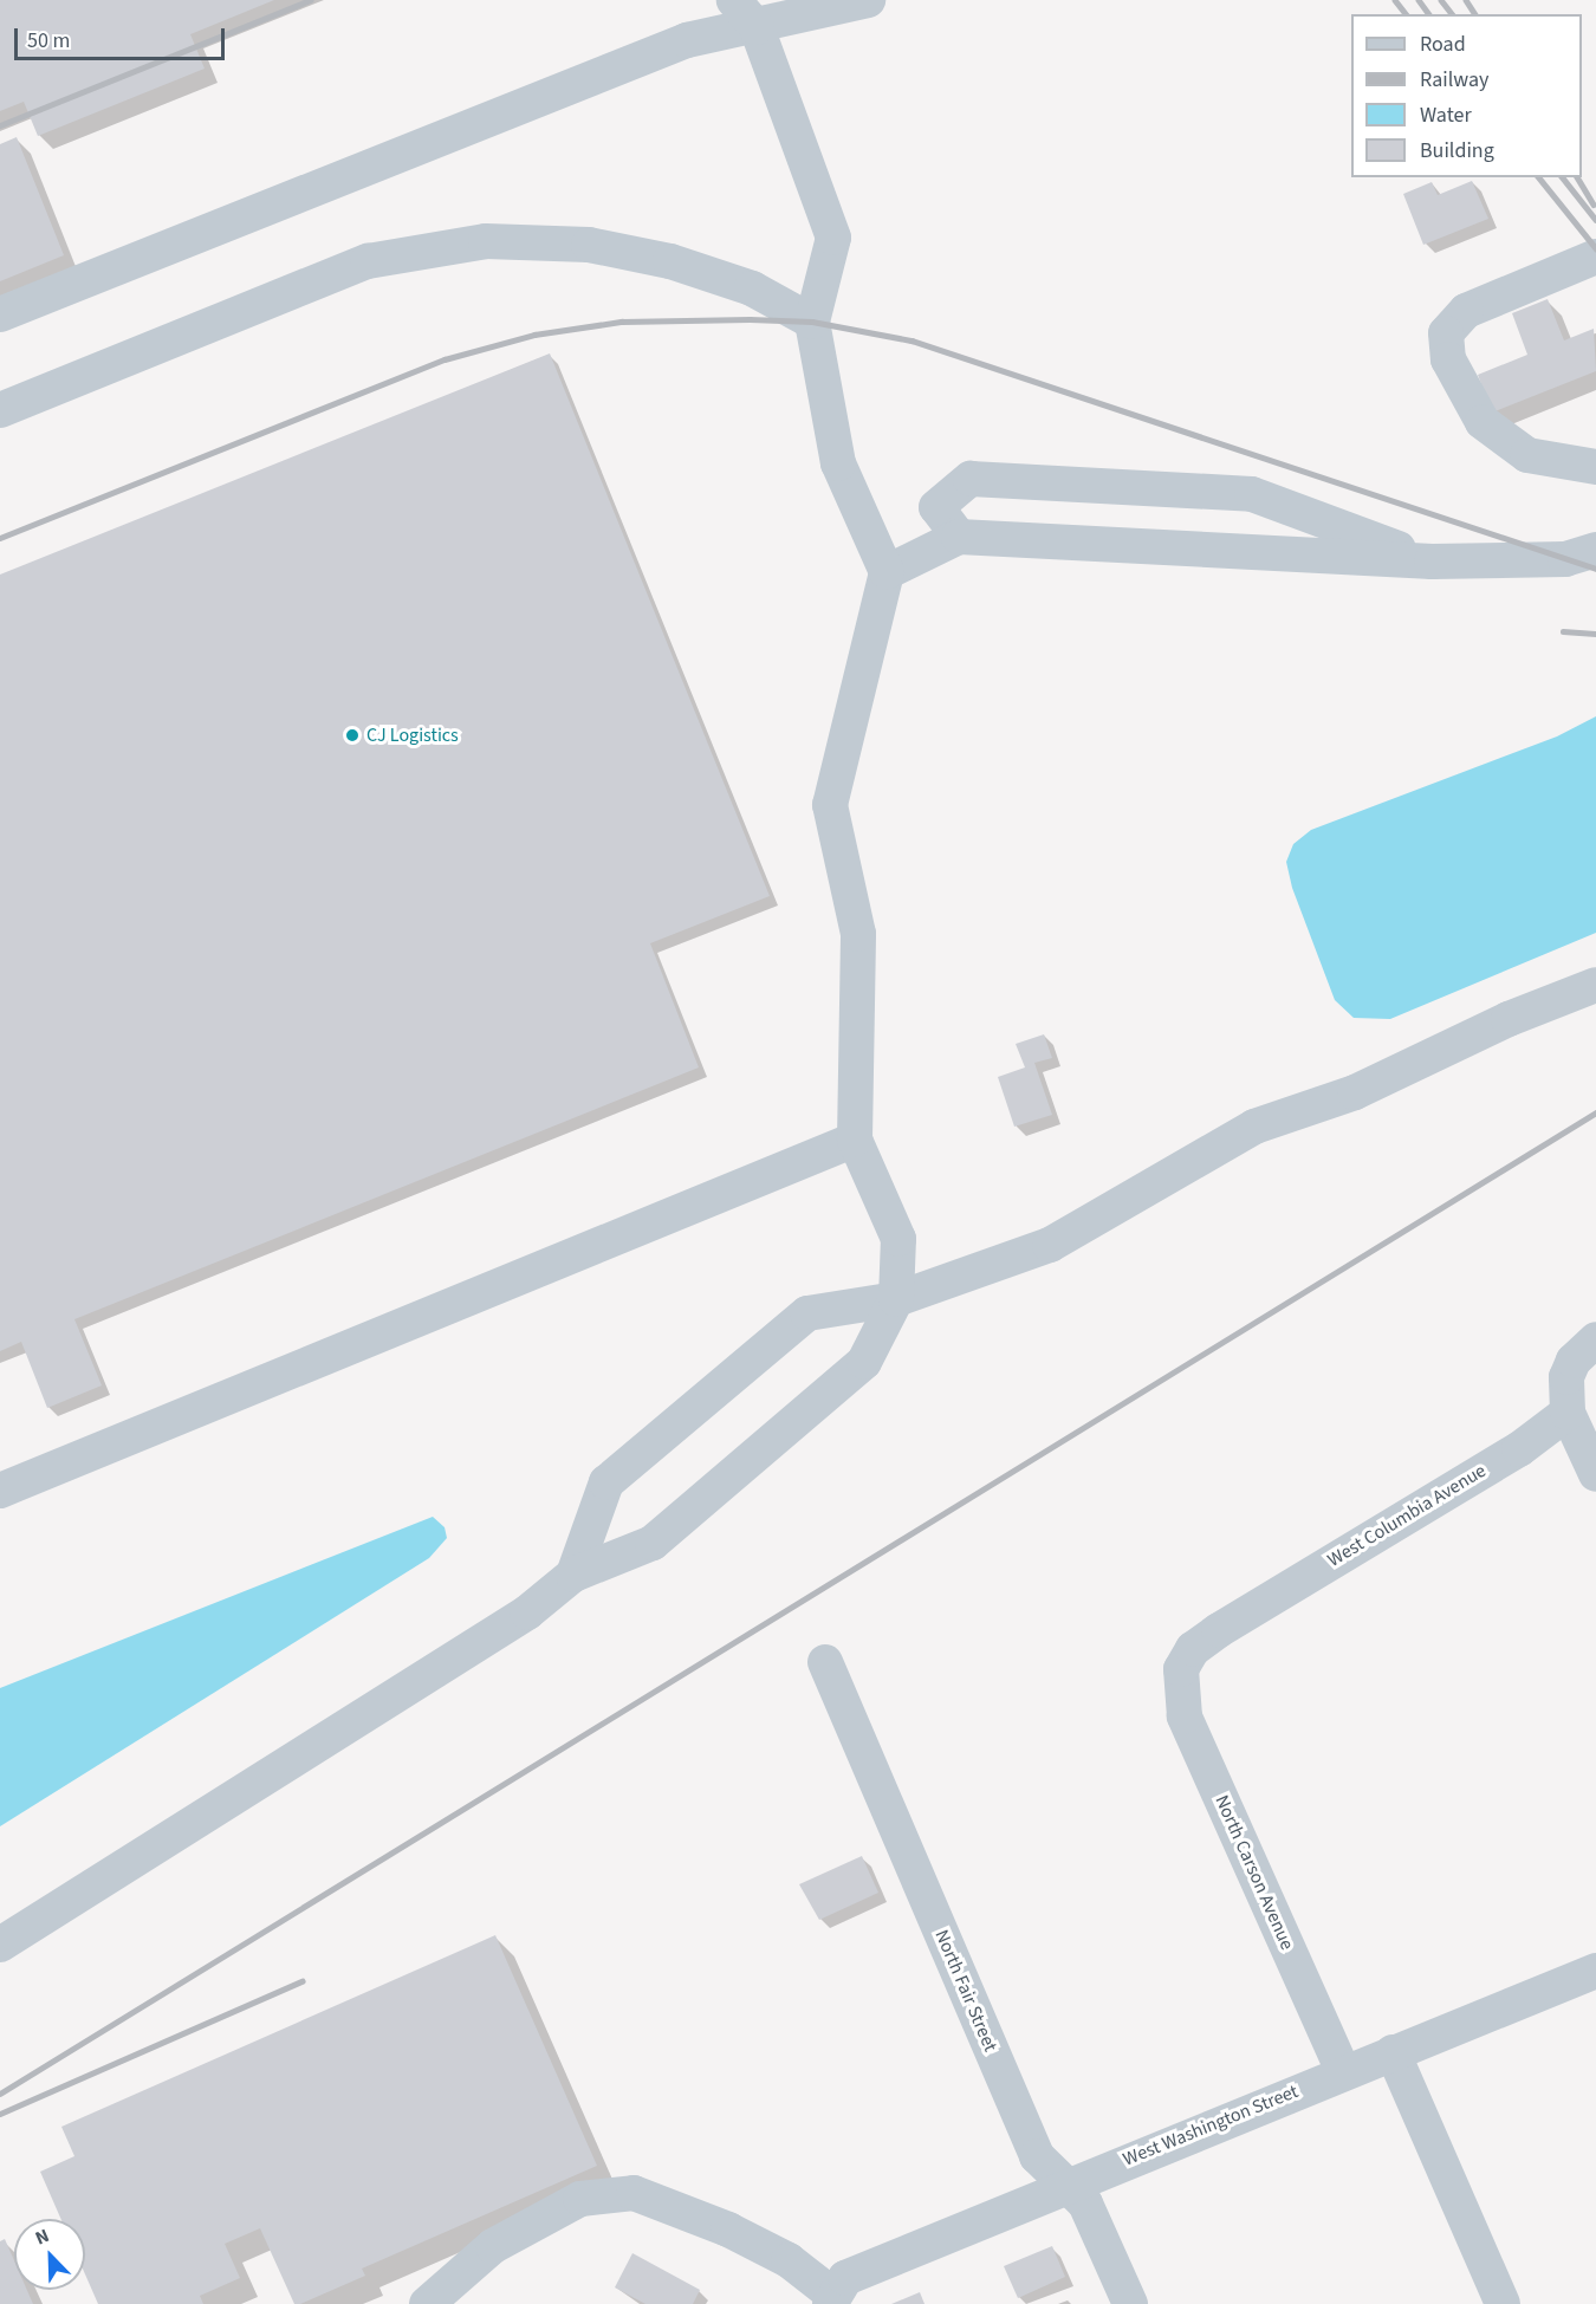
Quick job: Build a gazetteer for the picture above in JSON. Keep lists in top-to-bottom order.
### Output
{
  "streets": {
    "street": [
      "West Columbia Avenue",
      "North Carson Avenue",
      "North Fair Street",
      "West Washington Street"
    ]
  },
  "crossings": [
    ["West Columbia Avenue", "North Carson Avenue"],
    ["North Carson Avenue", "West Washington Street"],
    ["North Fair Street", "West Washington Street"]
  ],
  "places": ["CJ Logistics"],
  "legend": [
    "Road",
    "Railway",
    "Water",
    "Building"
  ],
  "scale_bar": "50 m",
  "north": "top left"
}
